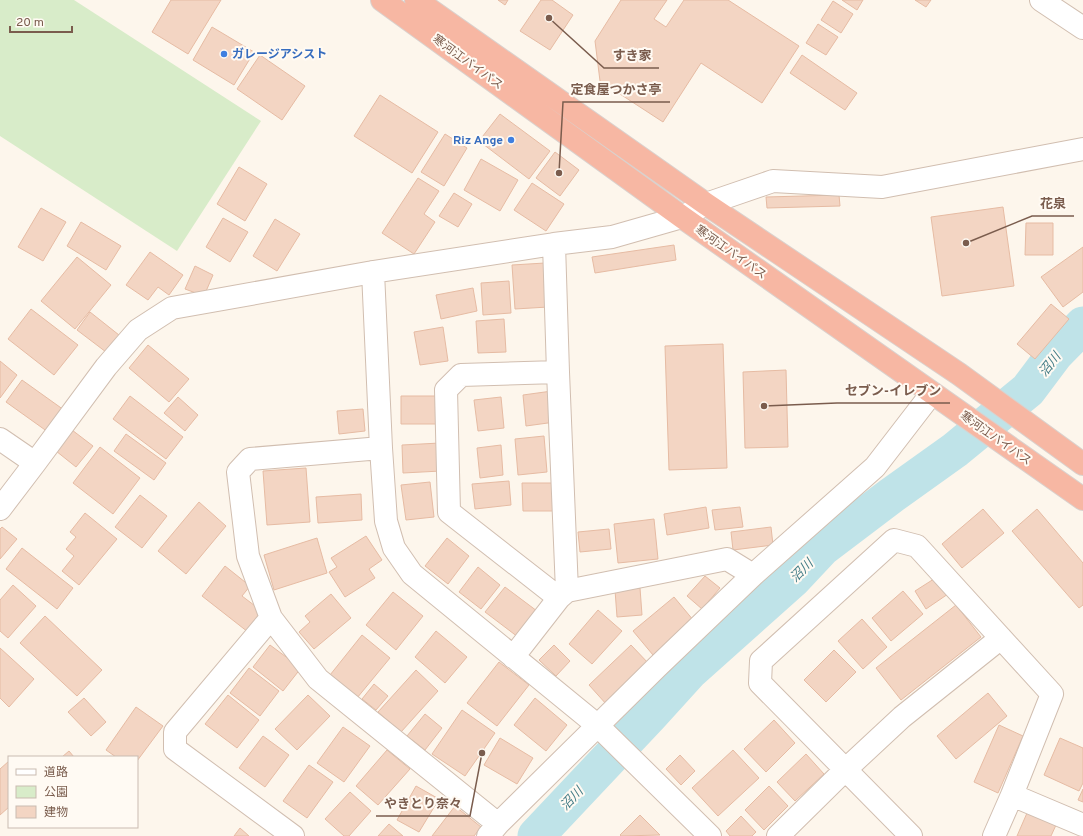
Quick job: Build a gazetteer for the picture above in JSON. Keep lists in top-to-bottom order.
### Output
{
  "streets": {
    "highway": ["寒河江バイパス"]
  },
  "water": ["沼川"],
  "places": [
    "すき家",
    "ガレージアシスト",
    "Riz Ange",
    "定食屋つかさ亭",
    "花泉",
    "セブン-イレブン",
    "やきとり奈々"
  ],
  "legend": ["道路", "公園", "建物"],
  "scale_bar": "20 m"
}
